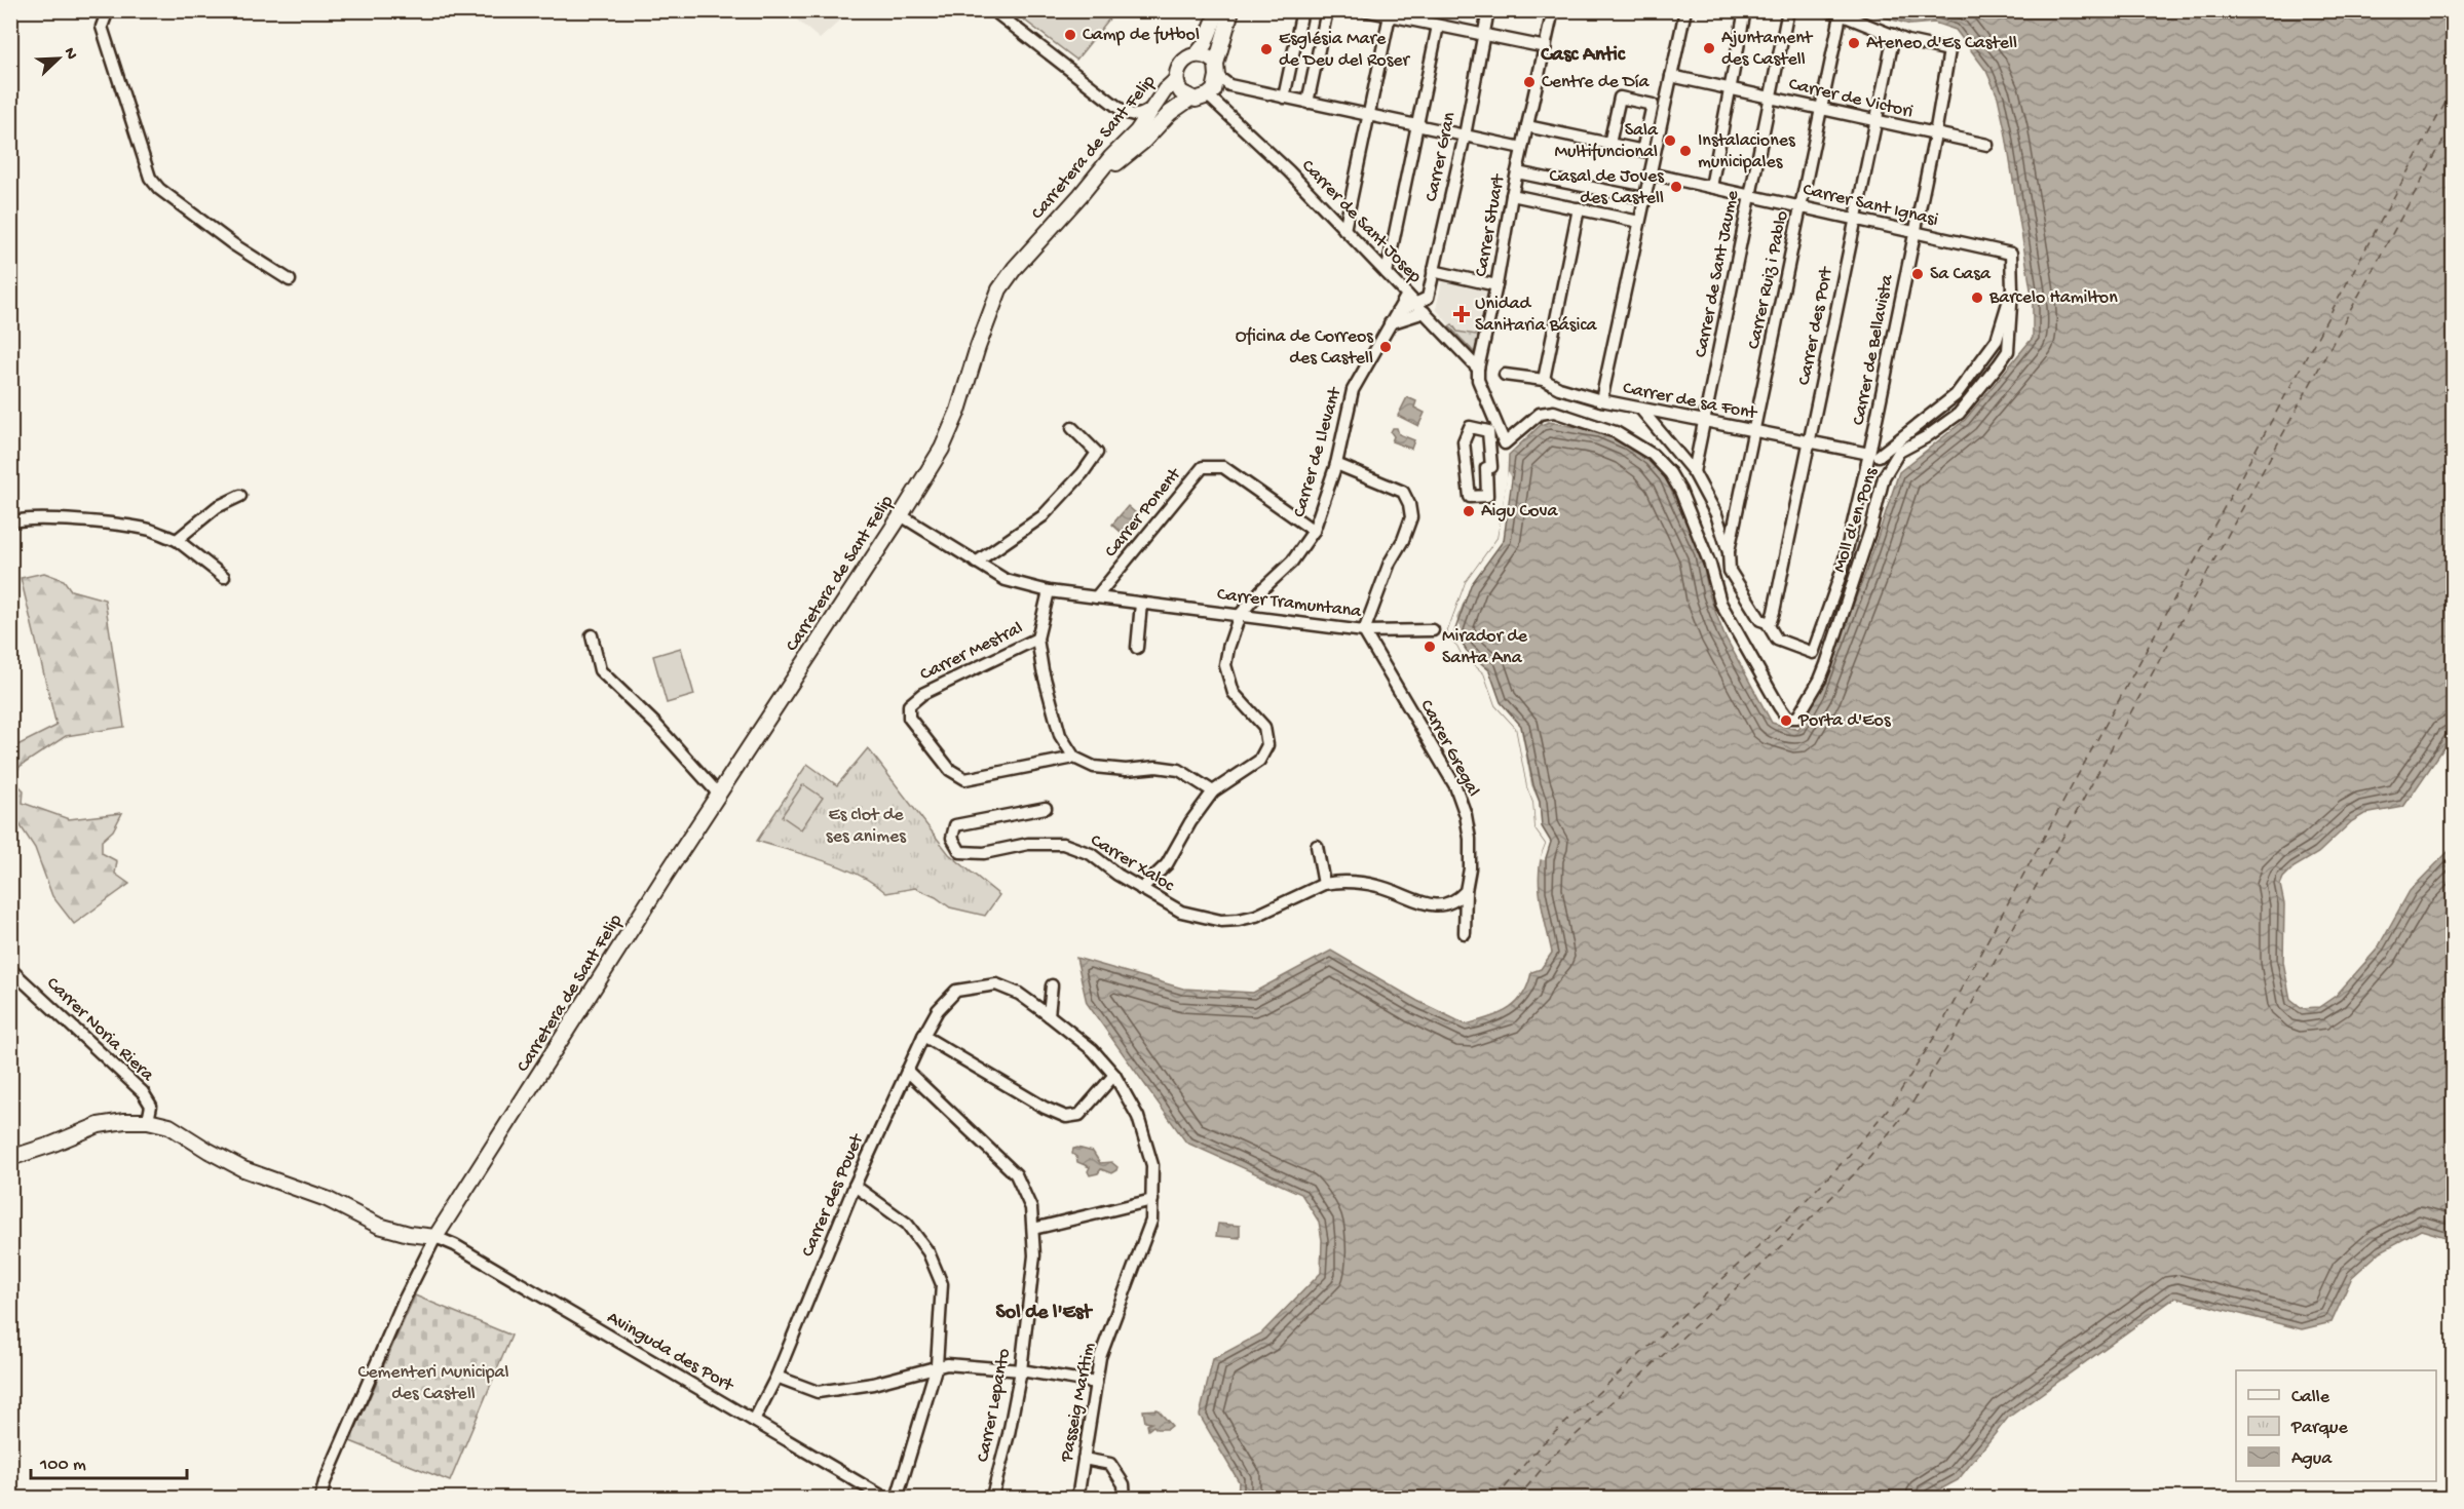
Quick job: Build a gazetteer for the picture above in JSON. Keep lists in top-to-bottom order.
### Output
{
  "streets": {
    "main road": ["Carretera de Sant Felip"],
    "street": [
      "Carrer de Victori",
      "Carrer Gran",
      "Carrer Sant Ignasi",
      "Carrer de Sant Josep",
      "Carrer Stuart",
      "Carrer de Sant Jaume",
      "Carrer Ruiz i Pablo",
      "Carrer des Port",
      "Carrer de Bellavista",
      "Carrer de sa Font",
      "Carrer de Llevant",
      "Carrer Ponent",
      "Moll d'en Pons",
      "Carrer Tramuntana",
      "Carrer Mestral",
      "Carrer Gregal",
      "Carrer Xaloc",
      "Carrer Noria Riera",
      "Carrer des Pouet",
      "Avinguda des Port",
      "Passeig Marítim",
      "Carrer Lepanto"
    ]
  },
  "crossings": [
    ["Carrer de Victori", "Carrer de Sant Jaume"],
    ["Carrer de Victori", "Carrer Ruiz i Pablo"],
    ["Carrer de Victori", "Carrer des Port"],
    ["Carrer de Victori", "Carrer de Bellavista"],
    ["Carretera de Sant Felip", "Carrer de Sant Josep"],
    ["Carretera de Sant Felip", "Carrer Tramuntana"],
    ["Carretera de Sant Felip", "Avinguda des Port"],
    ["Carrer Gran", "Carrer de Sant Josep"],
    ["Carrer Sant Ignasi", "Carrer de Sant Jaume"],
    ["Carrer Sant Ignasi", "Carrer Ruiz i Pablo"],
    ["Carrer Sant Ignasi", "Carrer des Port"],
    ["Carrer Sant Ignasi", "Carrer de Bellavista"],
    ["Carrer Sant Ignasi", "Moll d'en Pons"],
    ["Carrer de Sant Josep", "Carrer Stuart"],
    ["Carrer de Sant Josep", "Carrer de Llevant"],
    ["Carrer de Sant Josep", "Moll d'en Pons"],
    ["Carrer de Sant Jaume", "Carrer de sa Font"],
    ["Carrer Ruiz i Pablo", "Carrer de sa Font"],
    ["Carrer des Port", "Carrer de Bellavista"],
    ["Carrer des Port", "Carrer de sa Font"],
    ["Carrer de Bellavista", "Carrer de sa Font"],
    ["Carrer de Llevant", "Carrer Ponent"],
    ["Carrer de Llevant", "Carrer Tramuntana"],
    ["Carrer de Llevant", "Carrer Xaloc"],
    ["Carrer Ponent", "Carrer Tramuntana"],
    ["Carrer Tramuntana", "Carrer Gregal"],
    ["Carrer Gregal", "Carrer Xaloc"],
    ["Carrer des Pouet", "Avinguda des Port"],
    ["Carrer des Pouet", "Passeig Marítim"],
    ["Carrer des Pouet", "Carrer Lepanto"]
  ],
  "districts": ["Casc Antic", "Sol de l'Est"],
  "parks": ["Es clot de ses animes", "Cementeri Municipal des Castell"],
  "places": {
    "other": [
      "Camp de futbol",
      "Ateneo d'Es Castell",
      "Ajuntament des Castell",
      "Església Mare de Deu del Roser",
      "Centre de Día",
      "Sala Multifuncional",
      "Instalaciones municipales",
      "Casal de Joves des Castell",
      "Sa Casa",
      "Barcelo Hamilton",
      "Oficina de Correos des Castell",
      "Aigu Cova",
      "Mirador de Santa Ana",
      "Porta d'Eos"
    ],
    "health": ["Unidad Sanitaria Básica"]
  },
  "legend": ["Calle", "Parque", "Agua"],
  "scale_bar": "100 m",
  "north": "top right"
}
